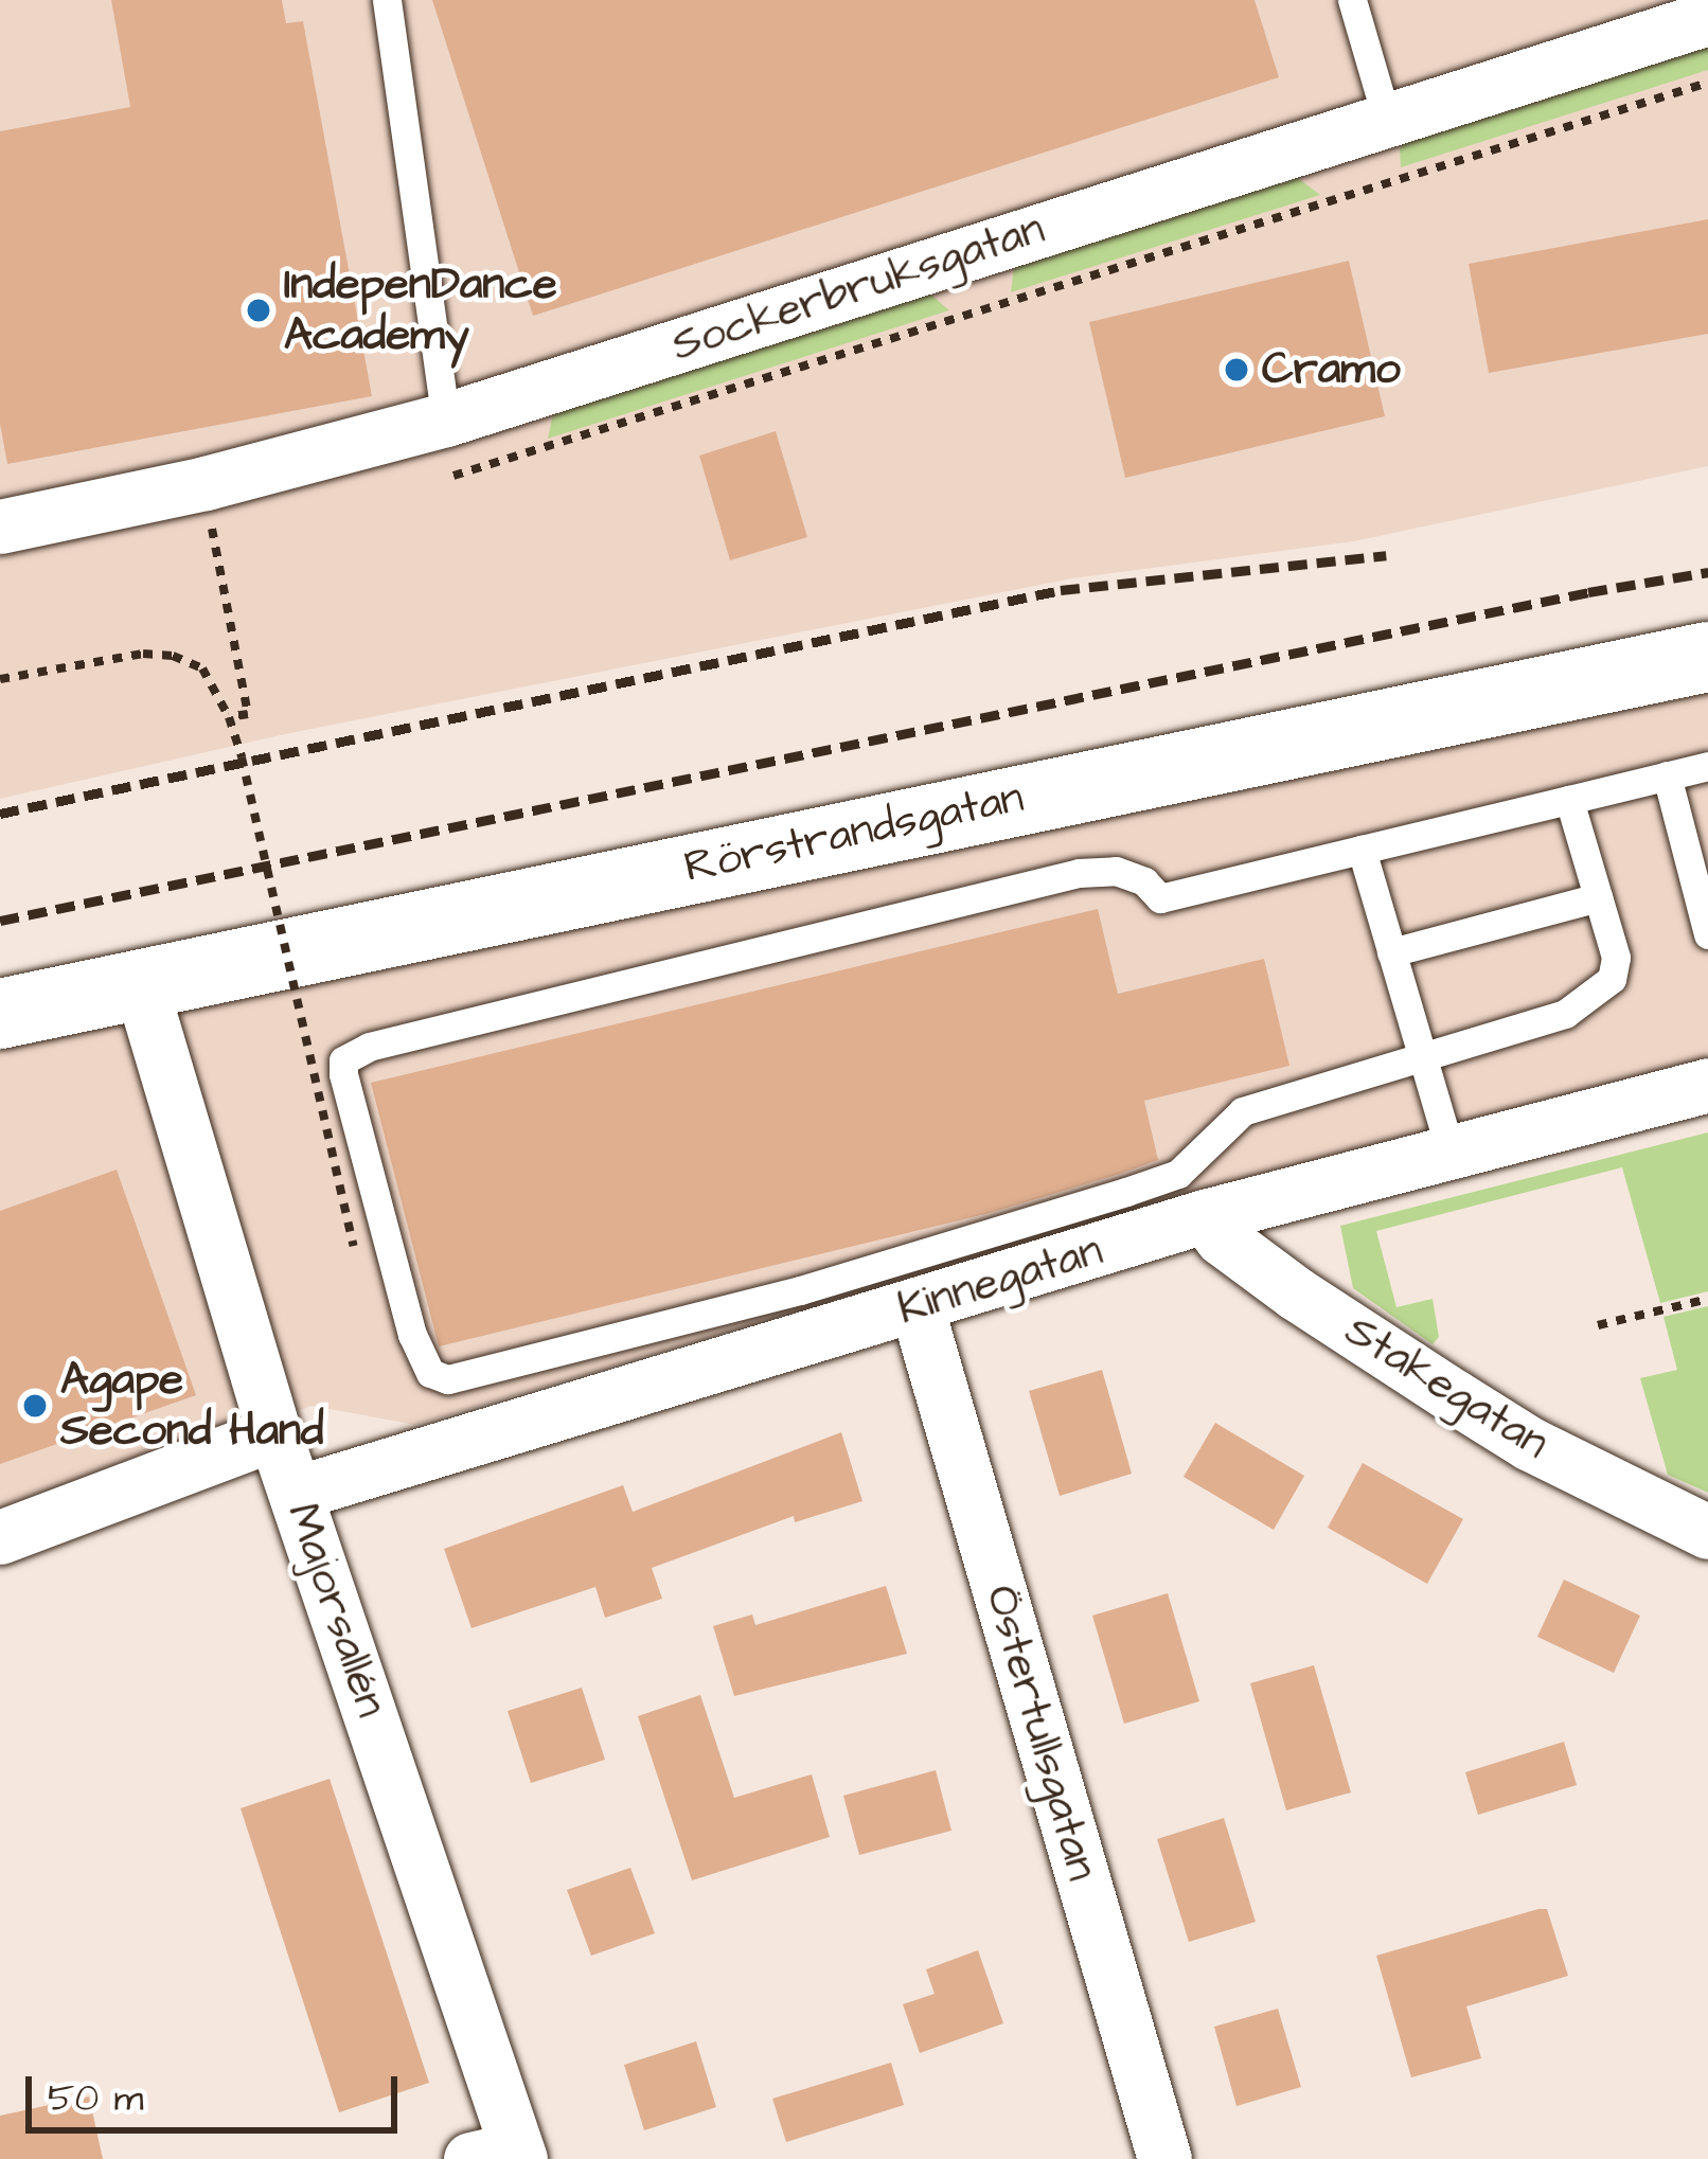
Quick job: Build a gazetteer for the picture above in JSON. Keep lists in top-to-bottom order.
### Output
{
  "streets": {
    "main road": ["Rörstrandsgatan"],
    "street": [
      "Sockerbruksgatan",
      "Kinnegatan",
      "Stakegatan",
      "Majorsallén",
      "Östertullsgatan"
    ]
  },
  "crossings": [
    ["Rörstrandsgatan", "Majorsallén"],
    ["Kinnegatan", "Stakegatan"],
    ["Kinnegatan", "Majorsallén"],
    ["Kinnegatan", "Östertullsgatan"]
  ],
  "places": ["IndepenDance Academy", "Cramo", "Agape Second Hand"],
  "scale_bar": "50 m"
}
